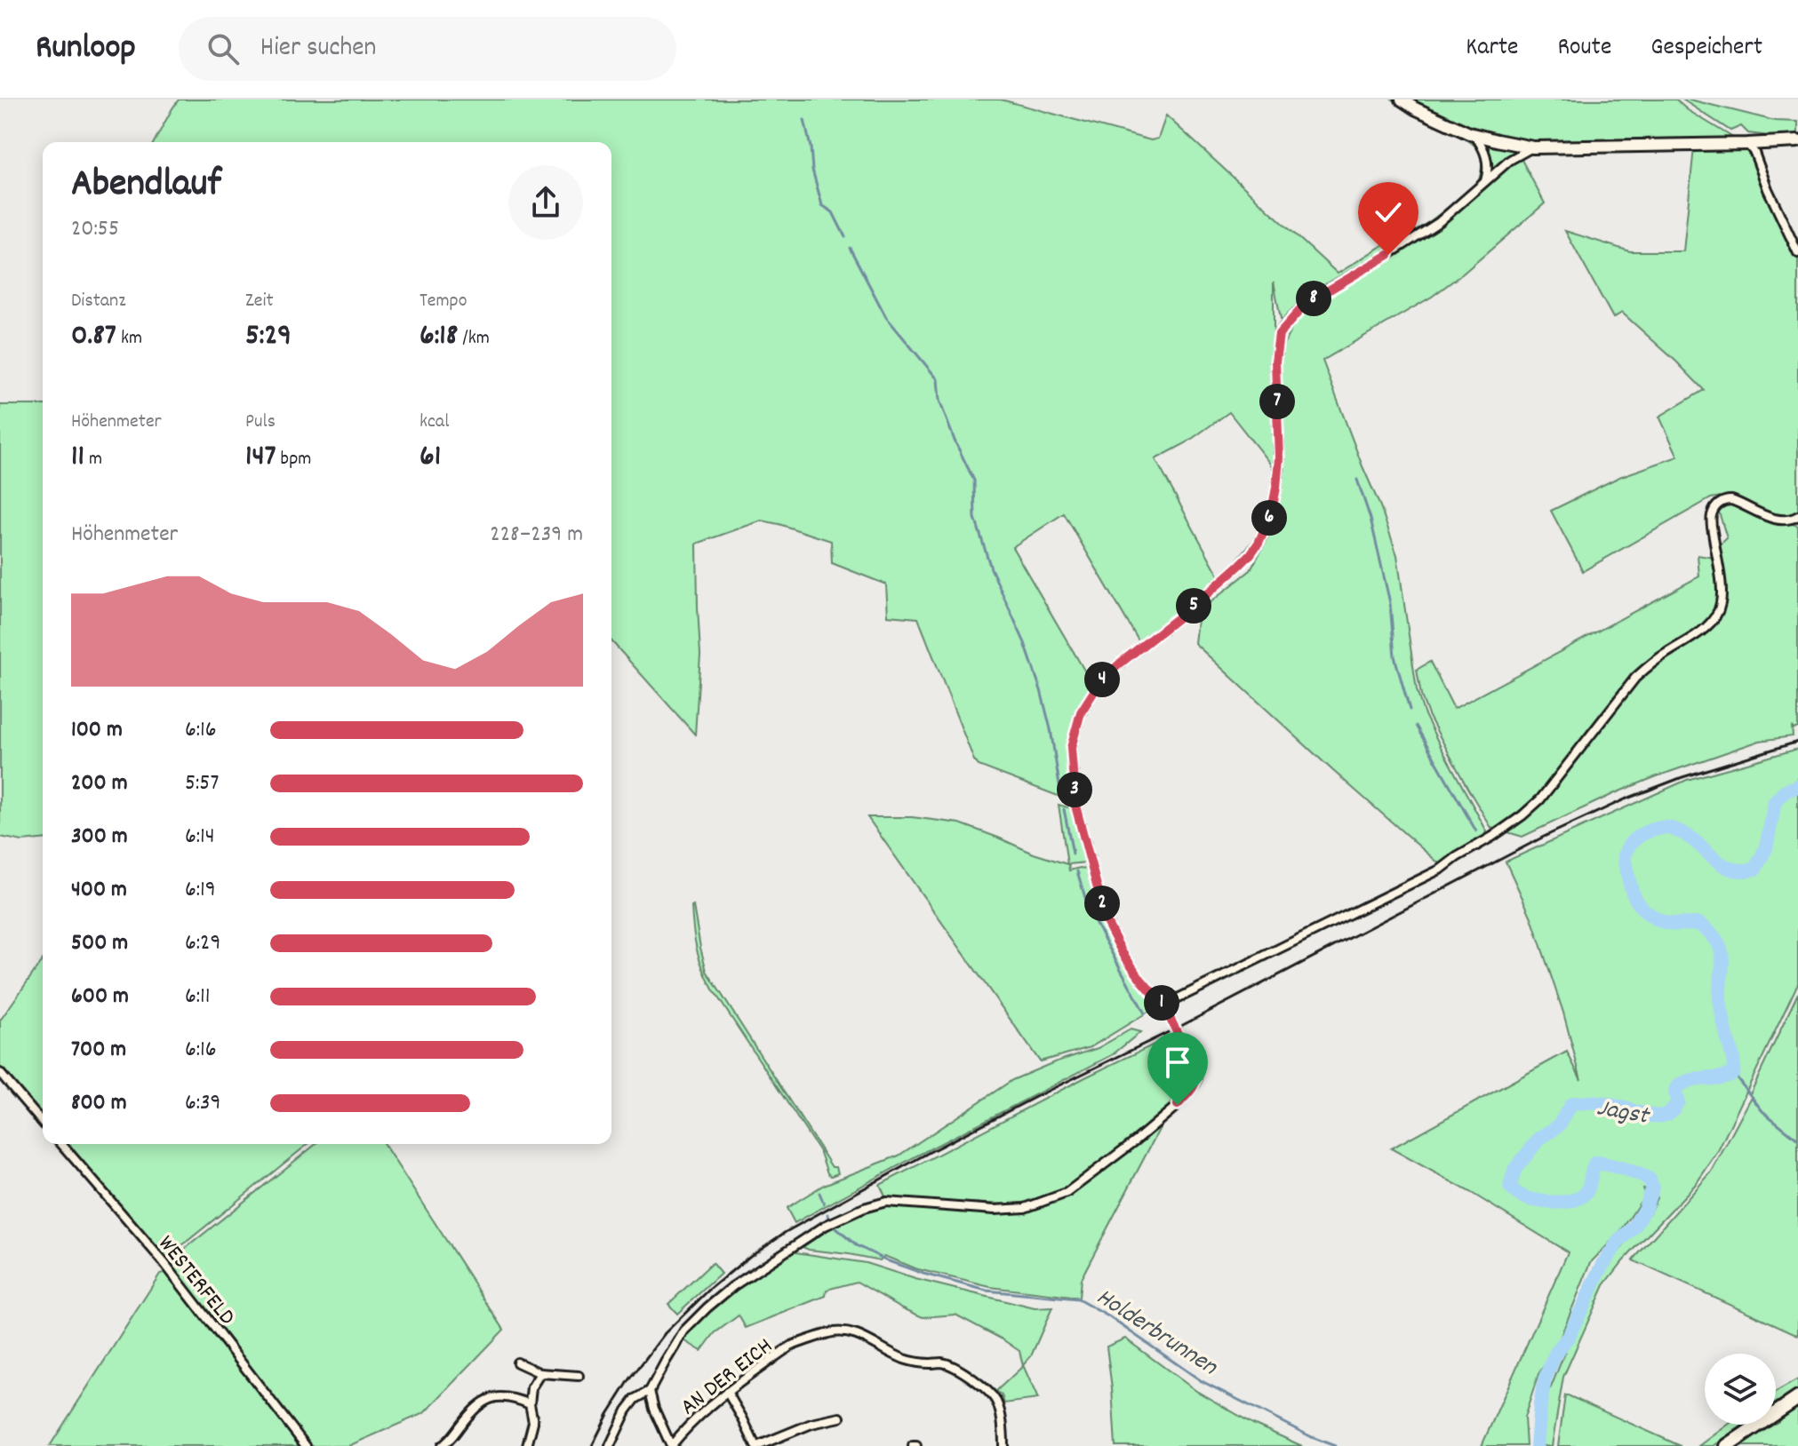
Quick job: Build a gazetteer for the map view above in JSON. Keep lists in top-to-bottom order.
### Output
{
  "streets": {
    "street": ["WESTERFELD", "AN DER EICH"]
  },
  "water": ["Jagst", "Holderbrunnen"],
  "page": {
    "header": "Runloop",
    "search": "Hier suchen",
    "nav": ["Karte", "Route", "Gespeichert"],
    "heading": ["Abendlauf", "20:55"],
    "stats": [
      ["Distanz", "0.87 km"],
      ["Zeit", "5:29"],
      ["Tempo", "6:18 /km"],
      ["Höhenmeter", "11 m"],
      ["Puls", "147 bpm"],
      ["kcal", "61"]
    ],
    "pins": [
      "8",
      "7",
      "6",
      "5",
      "4",
      "3",
      "2",
      "1"
    ],
    "chart": ["Höhenmeter", "228–239 m"],
    "list": [
      {
        "name": "100 m",
        "note": "6:16"
      },
      {
        "name": "200 m",
        "note": "5:57"
      },
      {
        "name": "300 m",
        "note": "6:14"
      },
      {
        "name": "400 m",
        "note": "6:19"
      },
      {
        "name": "500 m",
        "note": "6:29"
      },
      {
        "name": "600 m",
        "note": "6:11"
      },
      {
        "name": "700 m",
        "note": "6:16"
      },
      {
        "name": "800 m",
        "note": "6:39"
      }
    ]
  }
}
